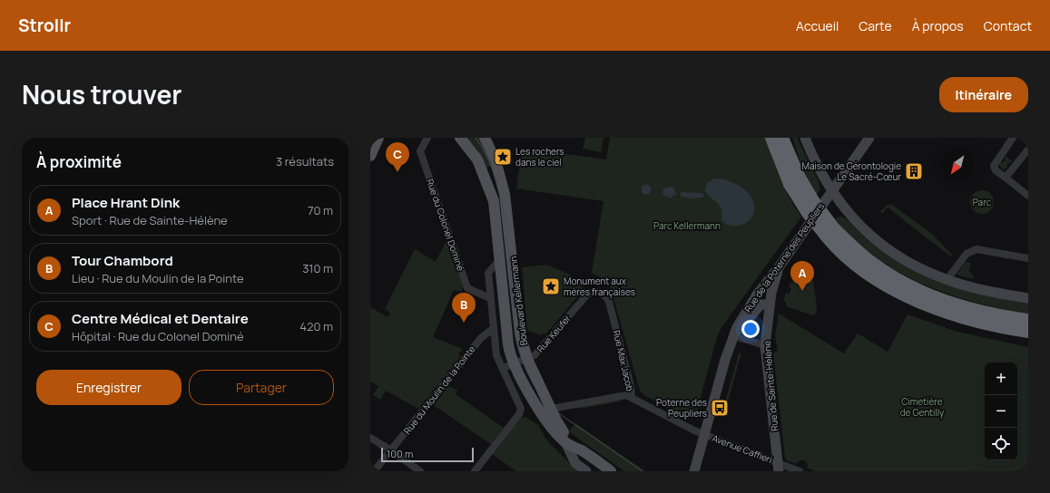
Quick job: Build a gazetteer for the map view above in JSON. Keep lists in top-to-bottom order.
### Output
{
  "streets": {
    "main road": ["Rue de la Poterne des Peupliers", "Boulevard Kellermann", "Rue de Sainte-Hélène"],
    "street": [
      "Rue du Colonel Dominé",
      "Rue Keufer",
      "Rue Max Jacob",
      "Rue du Moulin de la Pointe",
      "Avenue Caffieri"
    ]
  },
  "crossings": [
    ["Rue du Colonel Dominé", "Boulevard Kellermann"],
    ["Rue de la Poterne des Peupliers", "Rue Max Jacob"],
    ["Rue de la Poterne des Peupliers", "Rue de Sainte-Hélène"],
    ["Rue de la Poterne des Peupliers", "Avenue Caffieri"],
    ["Boulevard Kellermann", "Rue Keufer"],
    ["Boulevard Kellermann", "Rue du Moulin de la Pointe"],
    ["Rue Keufer", "Rue Max Jacob"],
    ["Rue Max Jacob", "Avenue Caffieri"],
    ["Rue de Sainte-Hélène", "Avenue Caffieri"]
  ],
  "parks": ["Parc", "Parc Kellermann", "Cimetière de Gentilly"],
  "places": {
    "place": ["Les rochers dans le ciel", "Monument aux mères françaises"],
    "building": ["Maison de Gérontologie Le Sacré-Cœur"],
    "bus stop": ["Poterne des Peupliers"]
  },
  "scale_bar": "100 m",
  "north": "bottom left",
  "page": {
    "header": "Strollr",
    "nav": [
      "Accueil",
      "Carte",
      "À propos",
      "Contact"
    ],
    "title": "Nous trouver",
    "buttons": [
      "Itinéraire",
      ["Enregistrer", "Partager"]
    ],
    "heading": ["À proximité", "3 résultats"],
    "pins": ["C", "A", "B"],
    "list": [
      {
        "mark": "A",
        "name": "Place Hrant Dink",
        "note": "Sport · Rue de Sainte-Hélène",
        "value": "70 m"
      },
      {
        "mark": "B",
        "name": "Tour Chambord",
        "note": "Lieu · Rue du Moulin de la Pointe",
        "value": "310 m"
      },
      {
        "mark": "C",
        "name": "Centre Médical et Dentaire",
        "note": "Hôpital · Rue du Colonel Dominé",
        "value": "420 m"
      }
    ],
    "map_buttons": ["+", "−"],
    "scale": "100 m"
  }
}
